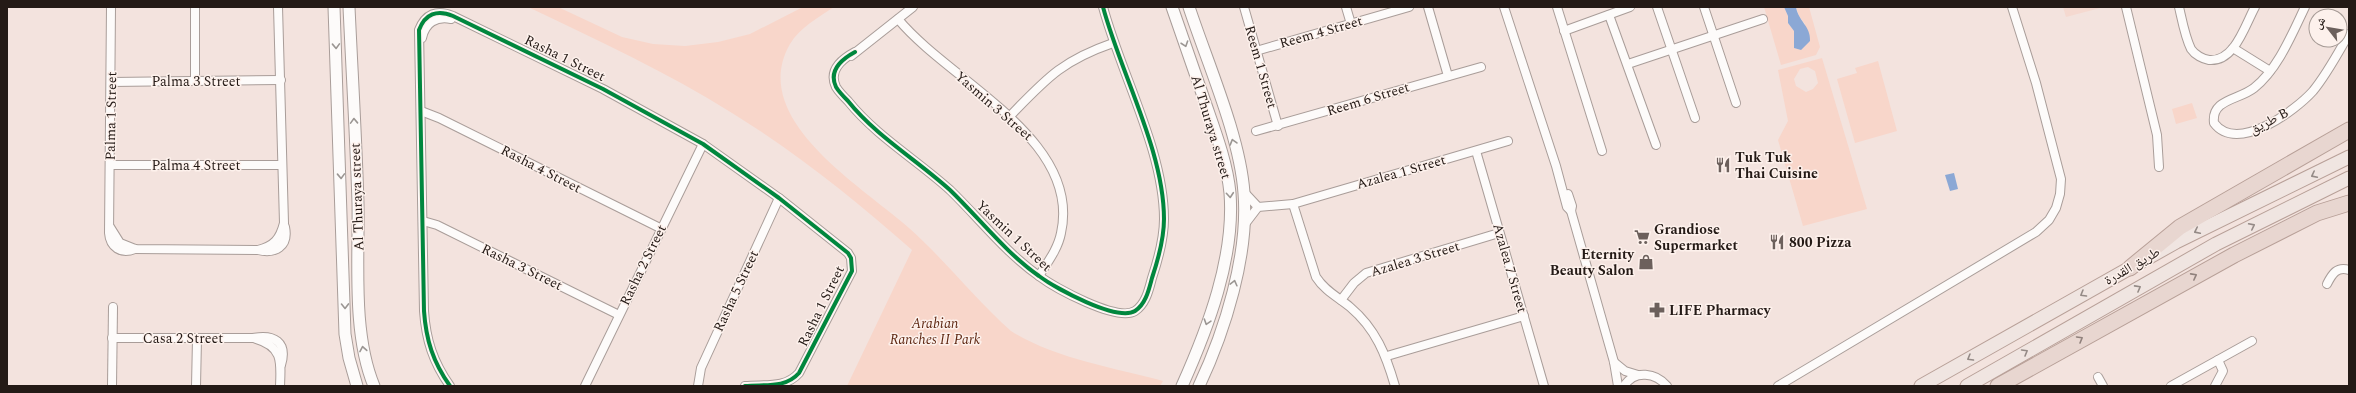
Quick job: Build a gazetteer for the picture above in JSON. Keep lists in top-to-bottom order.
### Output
{
  "streets": {
    "main road": ["طريق القدرة"],
    "street": [
      "Reem 4 Street",
      "Rasha 1 Street",
      "Reem 1 Street",
      "Palma 3 Street",
      "Reem 6 Street",
      "Yasmin 3 Street",
      "Palma 1 Street",
      "طريق B",
      "Al Thuraya street",
      "Palma 4 Street",
      "Rasha 4 Street",
      "Azalea 1 Street",
      "Yasmin 1 Street",
      "Azalea 3 Street",
      "Rasha 2 Street",
      "Rasha 3 Street",
      "Azalea 7 Street",
      "Rasha 5 Street",
      "Casa 2 Street"
    ]
  },
  "crossings": [
    ["Reem 4 Street", "Reem 1 Street"],
    ["Rasha 1 Street", "Rasha 4 Street"],
    ["Rasha 1 Street", "Rasha 2 Street"],
    ["Rasha 1 Street", "Rasha 3 Street"],
    ["Rasha 1 Street", "Rasha 5 Street"],
    ["Reem 1 Street", "Reem 6 Street"],
    ["Palma 3 Street", "Palma 1 Street"],
    ["Yasmin 3 Street", "Yasmin 1 Street"],
    ["Palma 1 Street", "Palma 4 Street"],
    ["Rasha 4 Street", "Rasha 2 Street"],
    ["Azalea 1 Street", "Azalea 7 Street"],
    ["Azalea 3 Street", "Azalea 7 Street"],
    ["Rasha 2 Street", "Rasha 3 Street"]
  ],
  "parks": ["Arabian Ranches II Park"],
  "places": {
    "restaurant": ["Tuk Tuk Thai Cuisine", "800 Pizza"],
    "supermarket": ["Grandiose Supermarket"],
    "shop": ["Eternity Beauty Salon"],
    "pharmacy": ["LIFE Pharmacy"]
  },
  "north": "top left"
}
